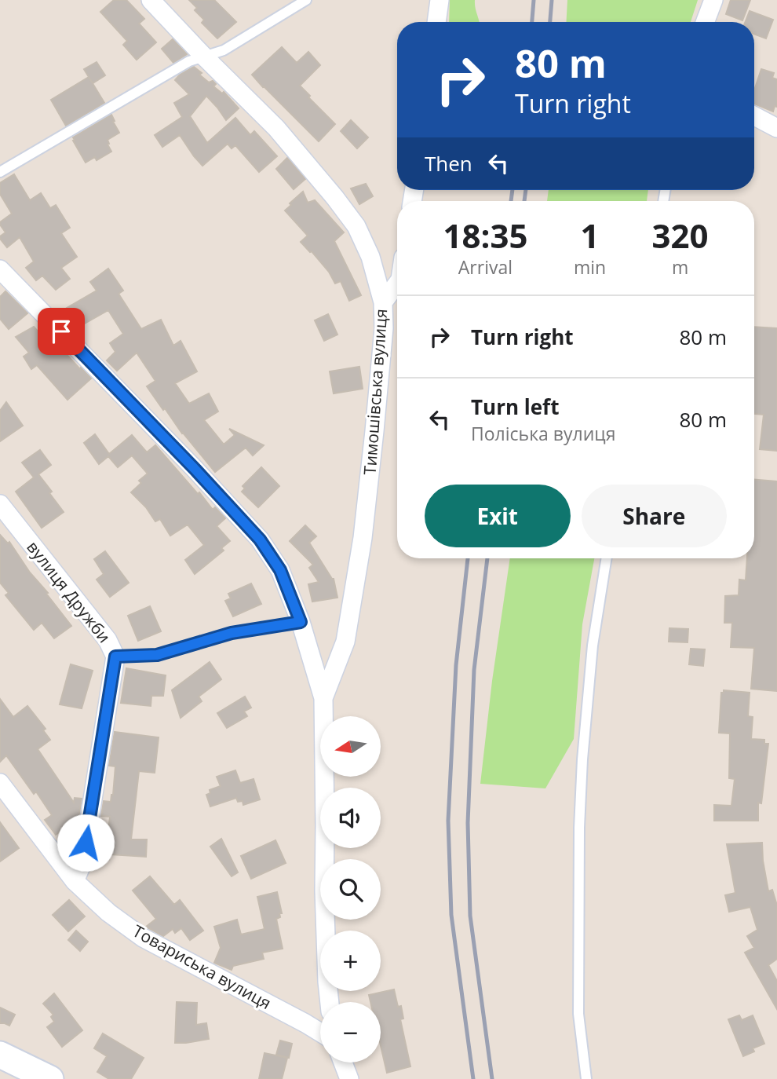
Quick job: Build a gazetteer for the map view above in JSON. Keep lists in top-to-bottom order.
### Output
{
  "streets": {
    "street": ["Тимошівська вулиця", "вулиця Дружби", "Товариська вулиця"]
  },
  "crossings": [
    ["вулиця Дружби", "Товариська вулиця"]
  ],
  "north": "left",
  "page": {
    "turn": ["80 m", "Turn right"],
    "then": "Then",
    "eta": [
      "18:35",
      "Arrival",
      "1",
      "min",
      "320",
      "m"
    ],
    "list": [
      {
        "name": "Turn right",
        "value": "80 m"
      },
      {
        "name": "Turn left",
        "note": "Поліська вулиця",
        "value": "80 m"
      }
    ],
    "buttons": ["Exit", "Share"],
    "map_buttons": ["+", "−"]
  }
}
